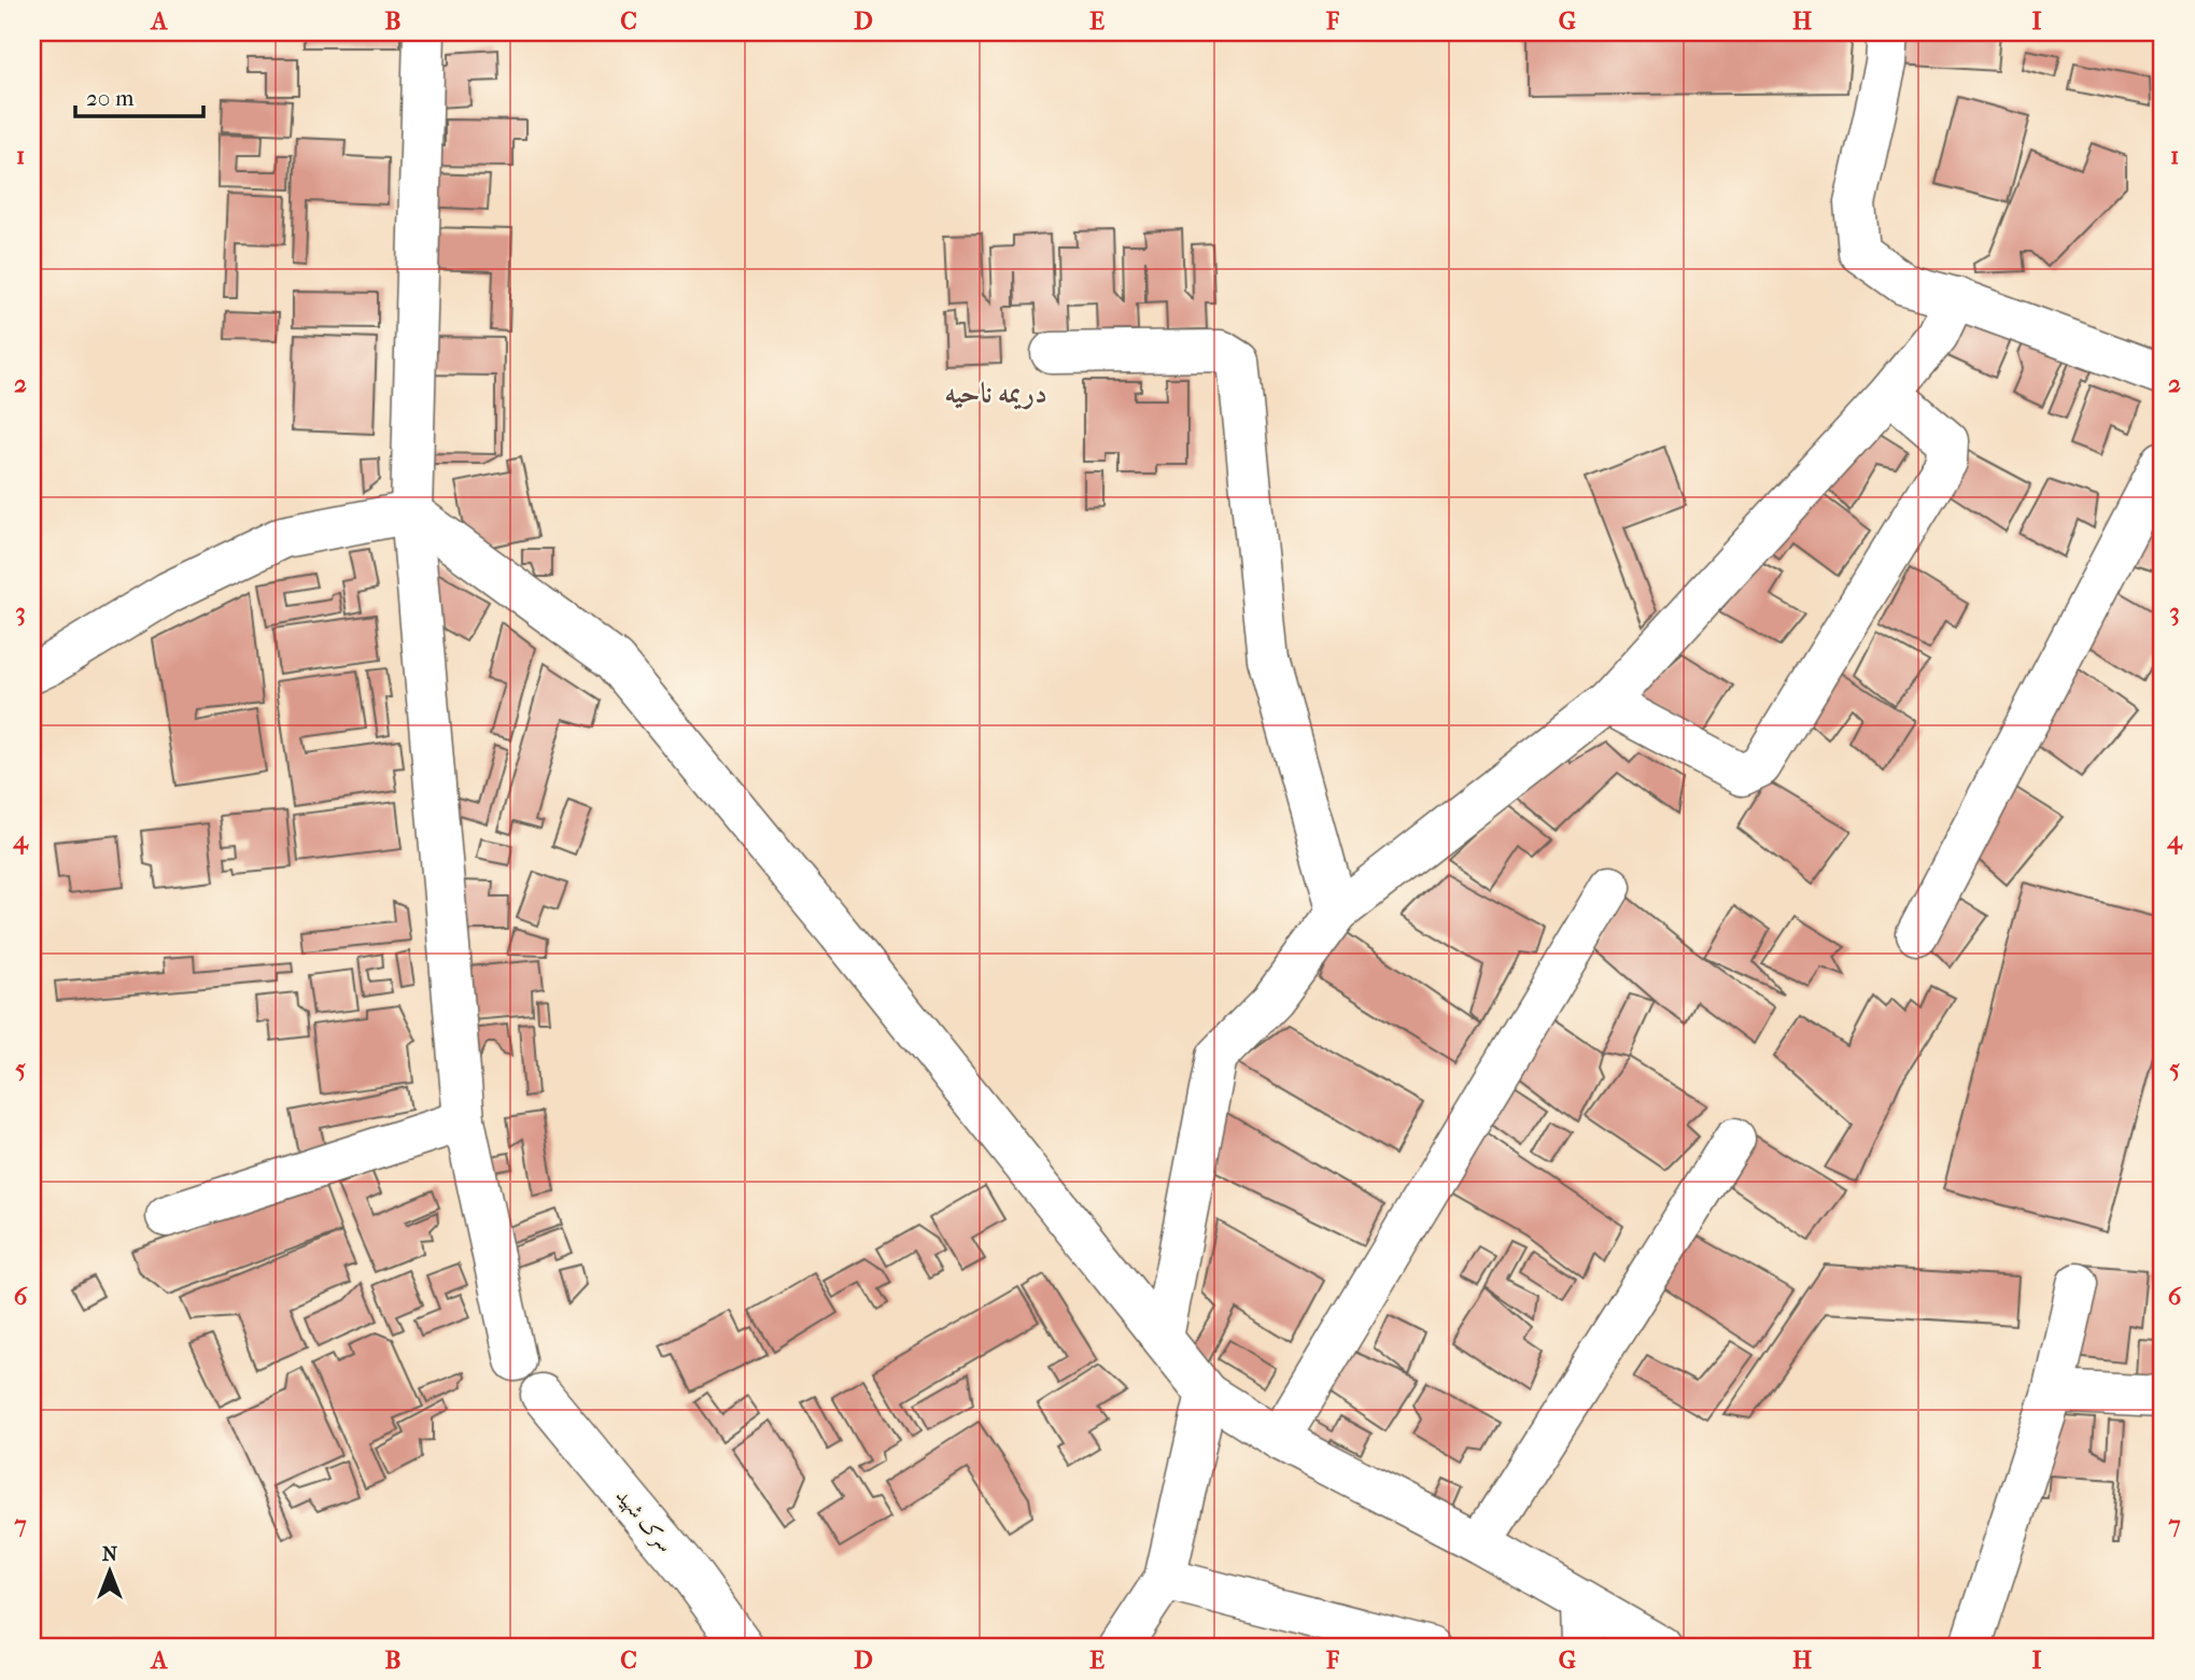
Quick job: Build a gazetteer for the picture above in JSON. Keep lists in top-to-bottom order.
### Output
{
  "streets": {
    "street": ["سرک شهید"]
  },
  "districts": ["دریمه ناحیه"],
  "scale_bar": "20 m",
  "north": "top",
  "grid": {
    "columns": [
      "A",
      "B",
      "C",
      "D",
      "E",
      "F",
      "G",
      "H",
      "I"
    ],
    "rows": [
      "1",
      "2",
      "3",
      "4",
      "5",
      "6",
      "7"
    ]
  }
}
